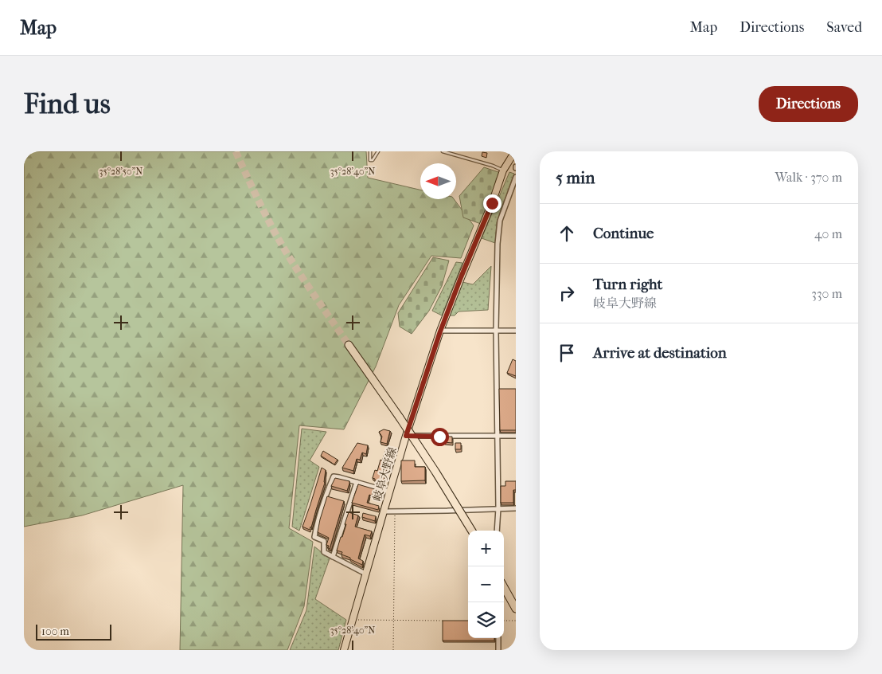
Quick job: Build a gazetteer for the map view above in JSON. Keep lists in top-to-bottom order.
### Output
{
  "streets": {
    "main road": ["岐阜大野線"]
  },
  "scale_bar": "100 m",
  "north": "left",
  "page": {
    "header": "Map",
    "nav": ["Map", "Directions", "Saved"],
    "buttons": "Directions",
    "title": "Find us",
    "heading": ["5 min", "Walk · 370 m"],
    "list": [
      ["Continue", "40 m"],
      ["Turn right", "岐阜大野線", "330 m"],
      "Arrive at destination"
    ],
    "map_buttons": ["+", "−"],
    "scale": "100 m"
  },
  "coordinates": ["35°28'50\"N", "35°28'40\"N"]
}
